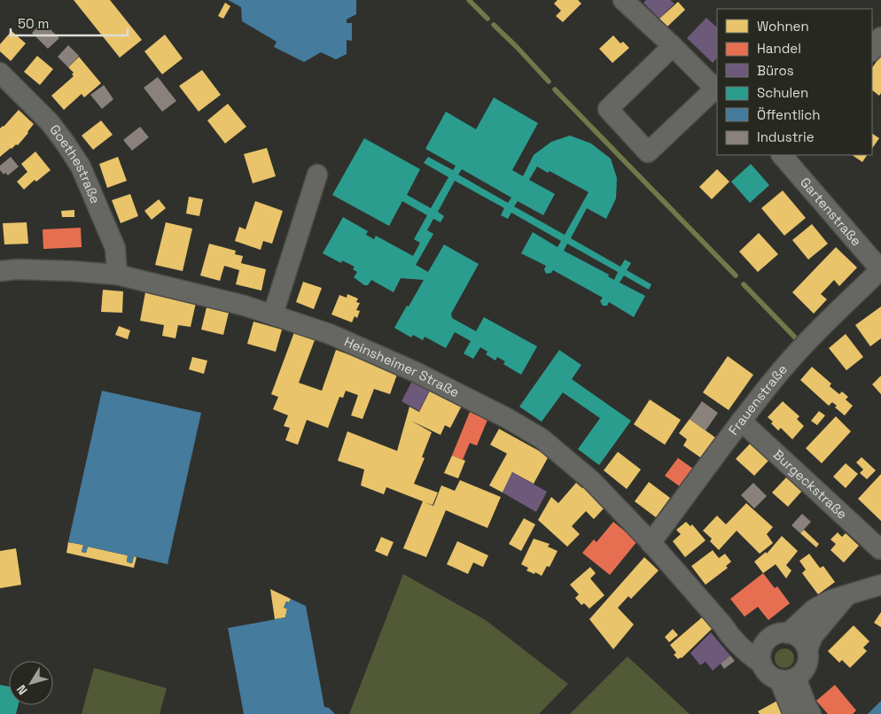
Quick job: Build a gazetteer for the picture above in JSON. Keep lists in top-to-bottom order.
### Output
{
  "streets": {
    "street": [
      "Goethestraße",
      "Gartenstraße",
      "Heinsheimer Straße",
      "Frauenstraße",
      "Burgeckstraße"
    ]
  },
  "crossings": [
    ["Goethestraße", "Heinsheimer Straße"],
    ["Gartenstraße", "Frauenstraße"],
    ["Heinsheimer Straße", "Frauenstraße"],
    ["Frauenstraße", "Burgeckstraße"]
  ],
  "legend": [
    "Wohnen",
    "Handel",
    "Büros",
    "Schulen",
    "Öffentlich",
    "Industrie"
  ],
  "scale_bar": "50 m",
  "north": "bottom left"
}
